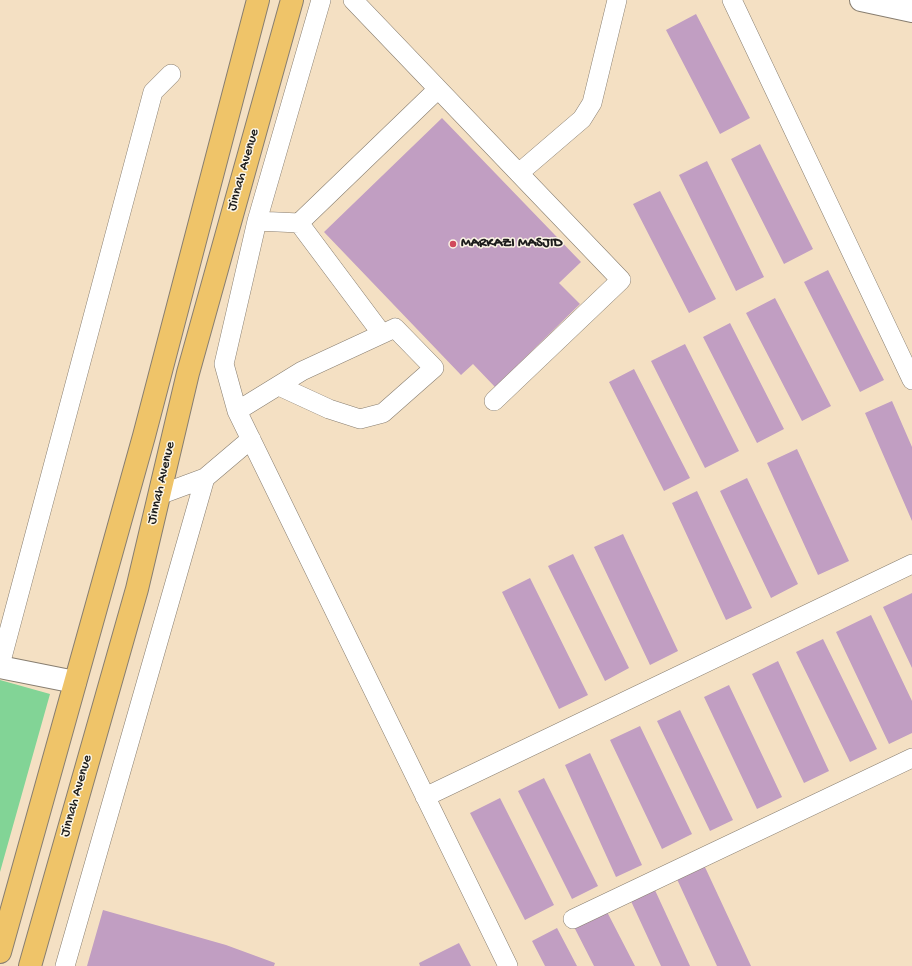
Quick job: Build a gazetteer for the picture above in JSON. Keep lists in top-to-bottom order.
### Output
{
  "streets": {
    "main road": ["Jinnah Avenue"]
  },
  "places": ["MARKAZI MASJID"]
}
